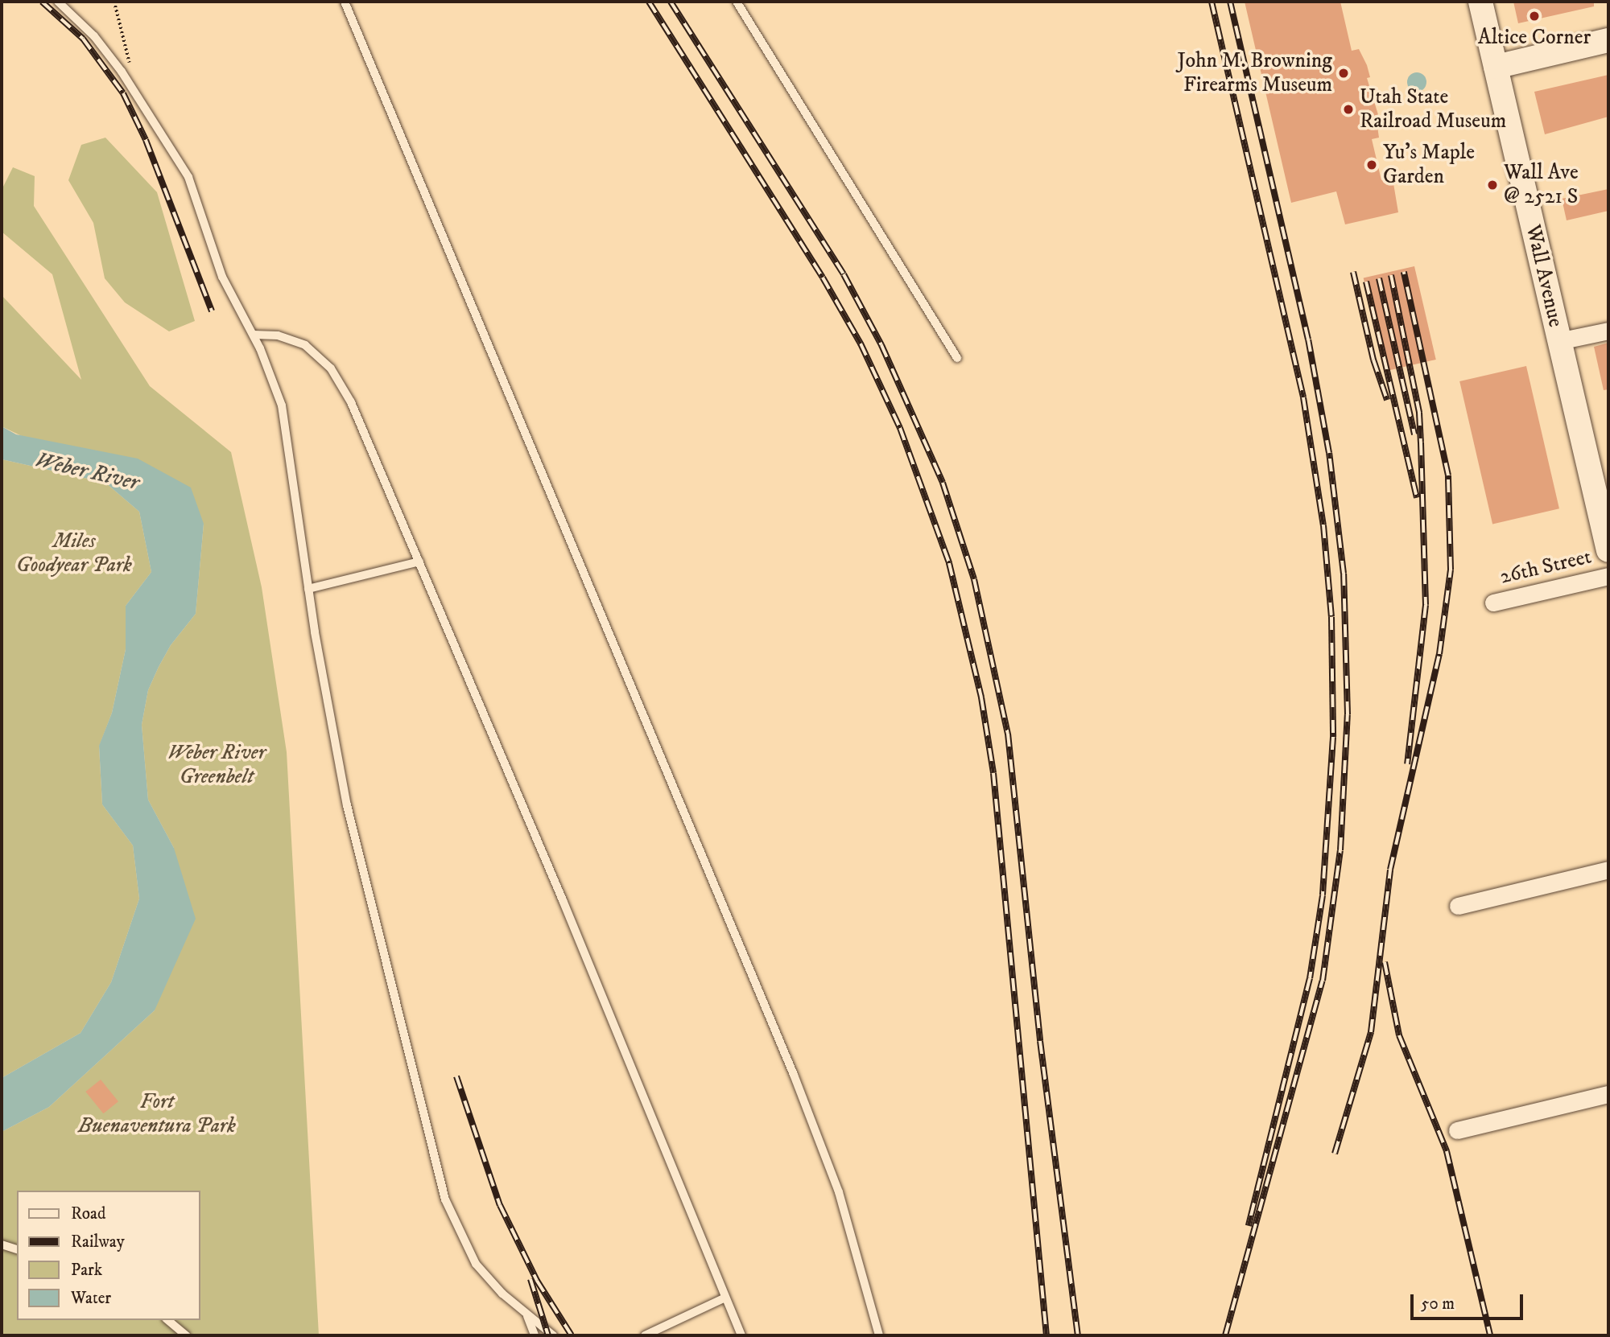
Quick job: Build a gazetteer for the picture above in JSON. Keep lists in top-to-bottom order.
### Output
{
  "streets": {
    "main road": ["Wall Avenue"],
    "street": ["26th Street"]
  },
  "water": ["Weber River"],
  "parks": ["Miles Goodyear Park", "Weber River Greenbelt", "Fort Buenaventura Park"],
  "places": [
    "Altice Corner",
    "John M. Browning Firearms Museum",
    "Utah State Railroad Museum",
    "Yu’s Maple Garden",
    "Wall Ave @ 2521 S"
  ],
  "legend": [
    "Road",
    "Railway",
    "Park",
    "Water"
  ],
  "scale_bar": "50 m"
}
